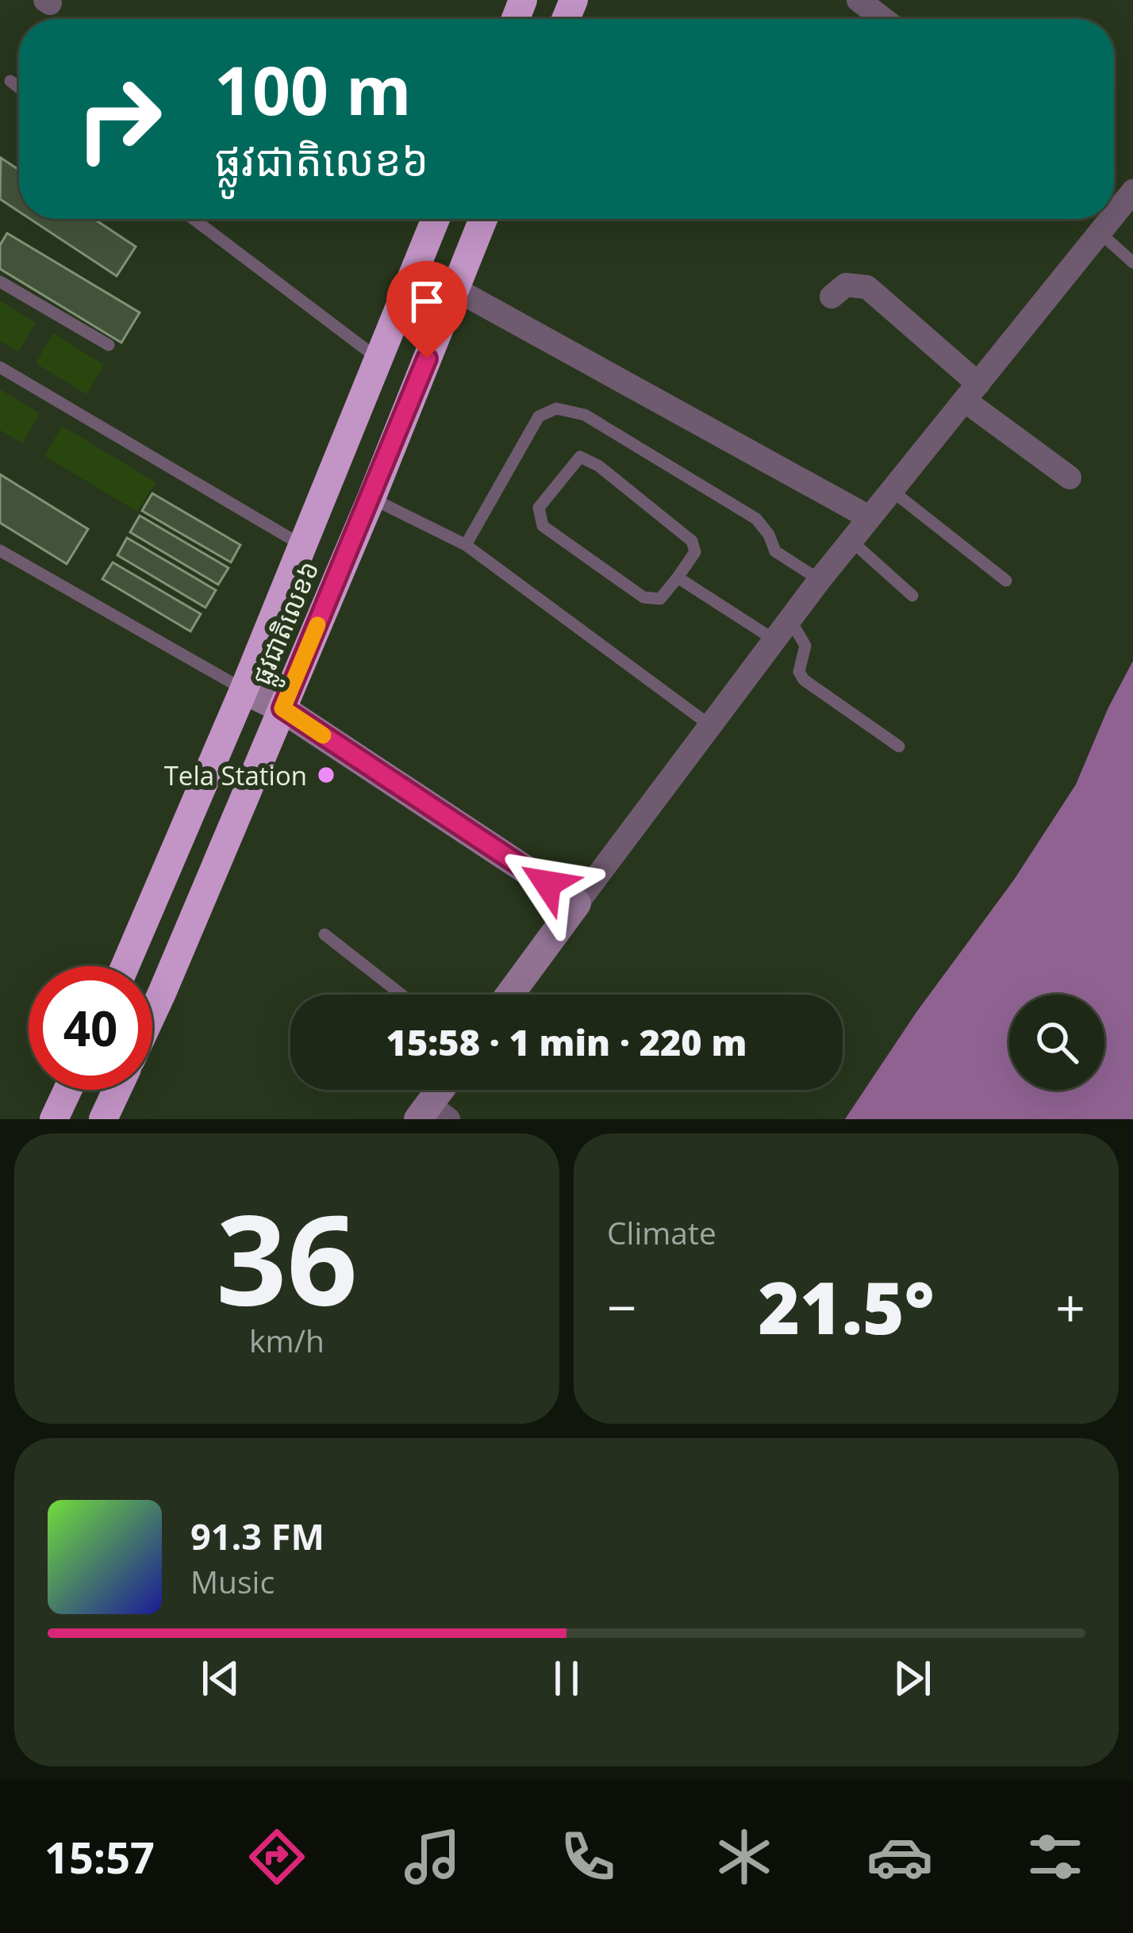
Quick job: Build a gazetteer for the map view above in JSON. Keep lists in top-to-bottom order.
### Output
{
  "streets": {
    "highway": ["ផ្លូវជាតិលេខ៦"]
  },
  "places": ["Tela Station"],
  "page": {
    "turn": ["100 m", "ផ្លូវជាតិលេខ៦"],
    "limit": "40",
    "trip": "15:58 · 1 min · 220 m",
    "tile": [
      ["36", "km/h"],
      "Climate"
    ],
    "heat": ["−", "21.5°", "+"],
    "song": ["91.3 FM", "Music"],
    "tabs": "15:57"
  }
}
